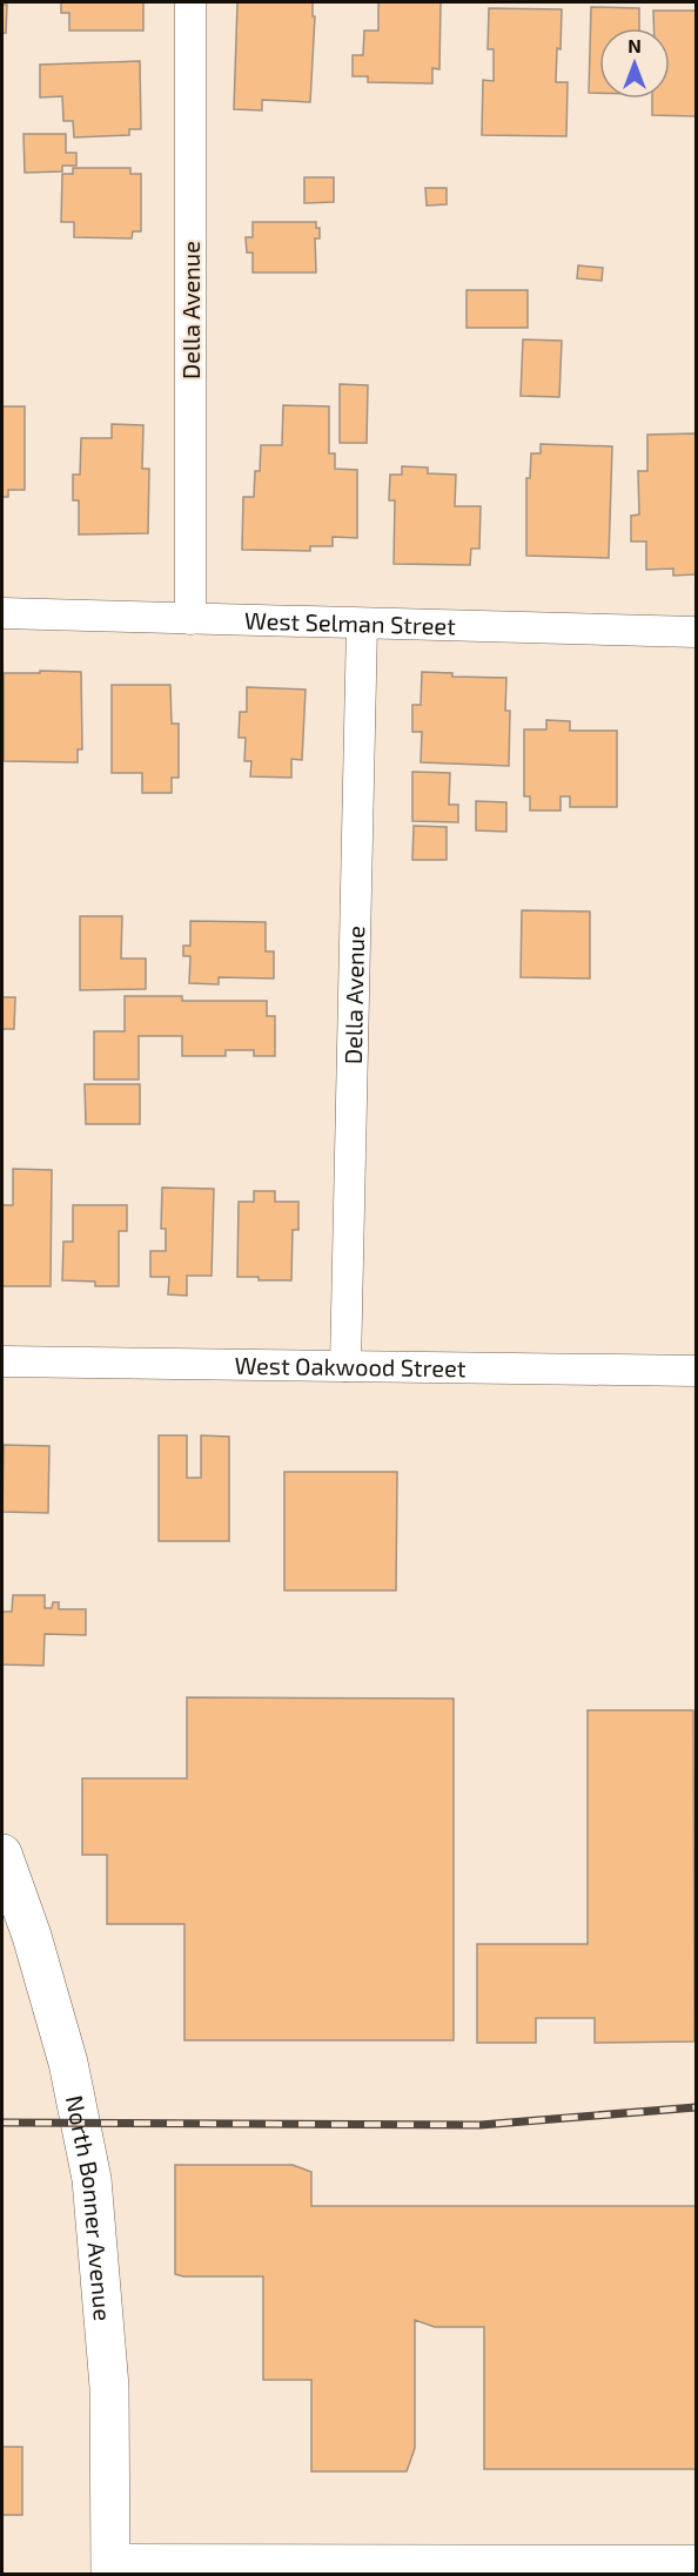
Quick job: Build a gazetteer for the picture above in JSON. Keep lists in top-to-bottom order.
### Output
{
  "streets": {
    "street": [
      "Della Avenue",
      "West Selman Street",
      "West Oakwood Street",
      "North Bonner Avenue"
    ]
  },
  "crossings": [
    ["Della Avenue", "West Selman Street"],
    ["Della Avenue", "West Oakwood Street"]
  ],
  "north": "top"
}
